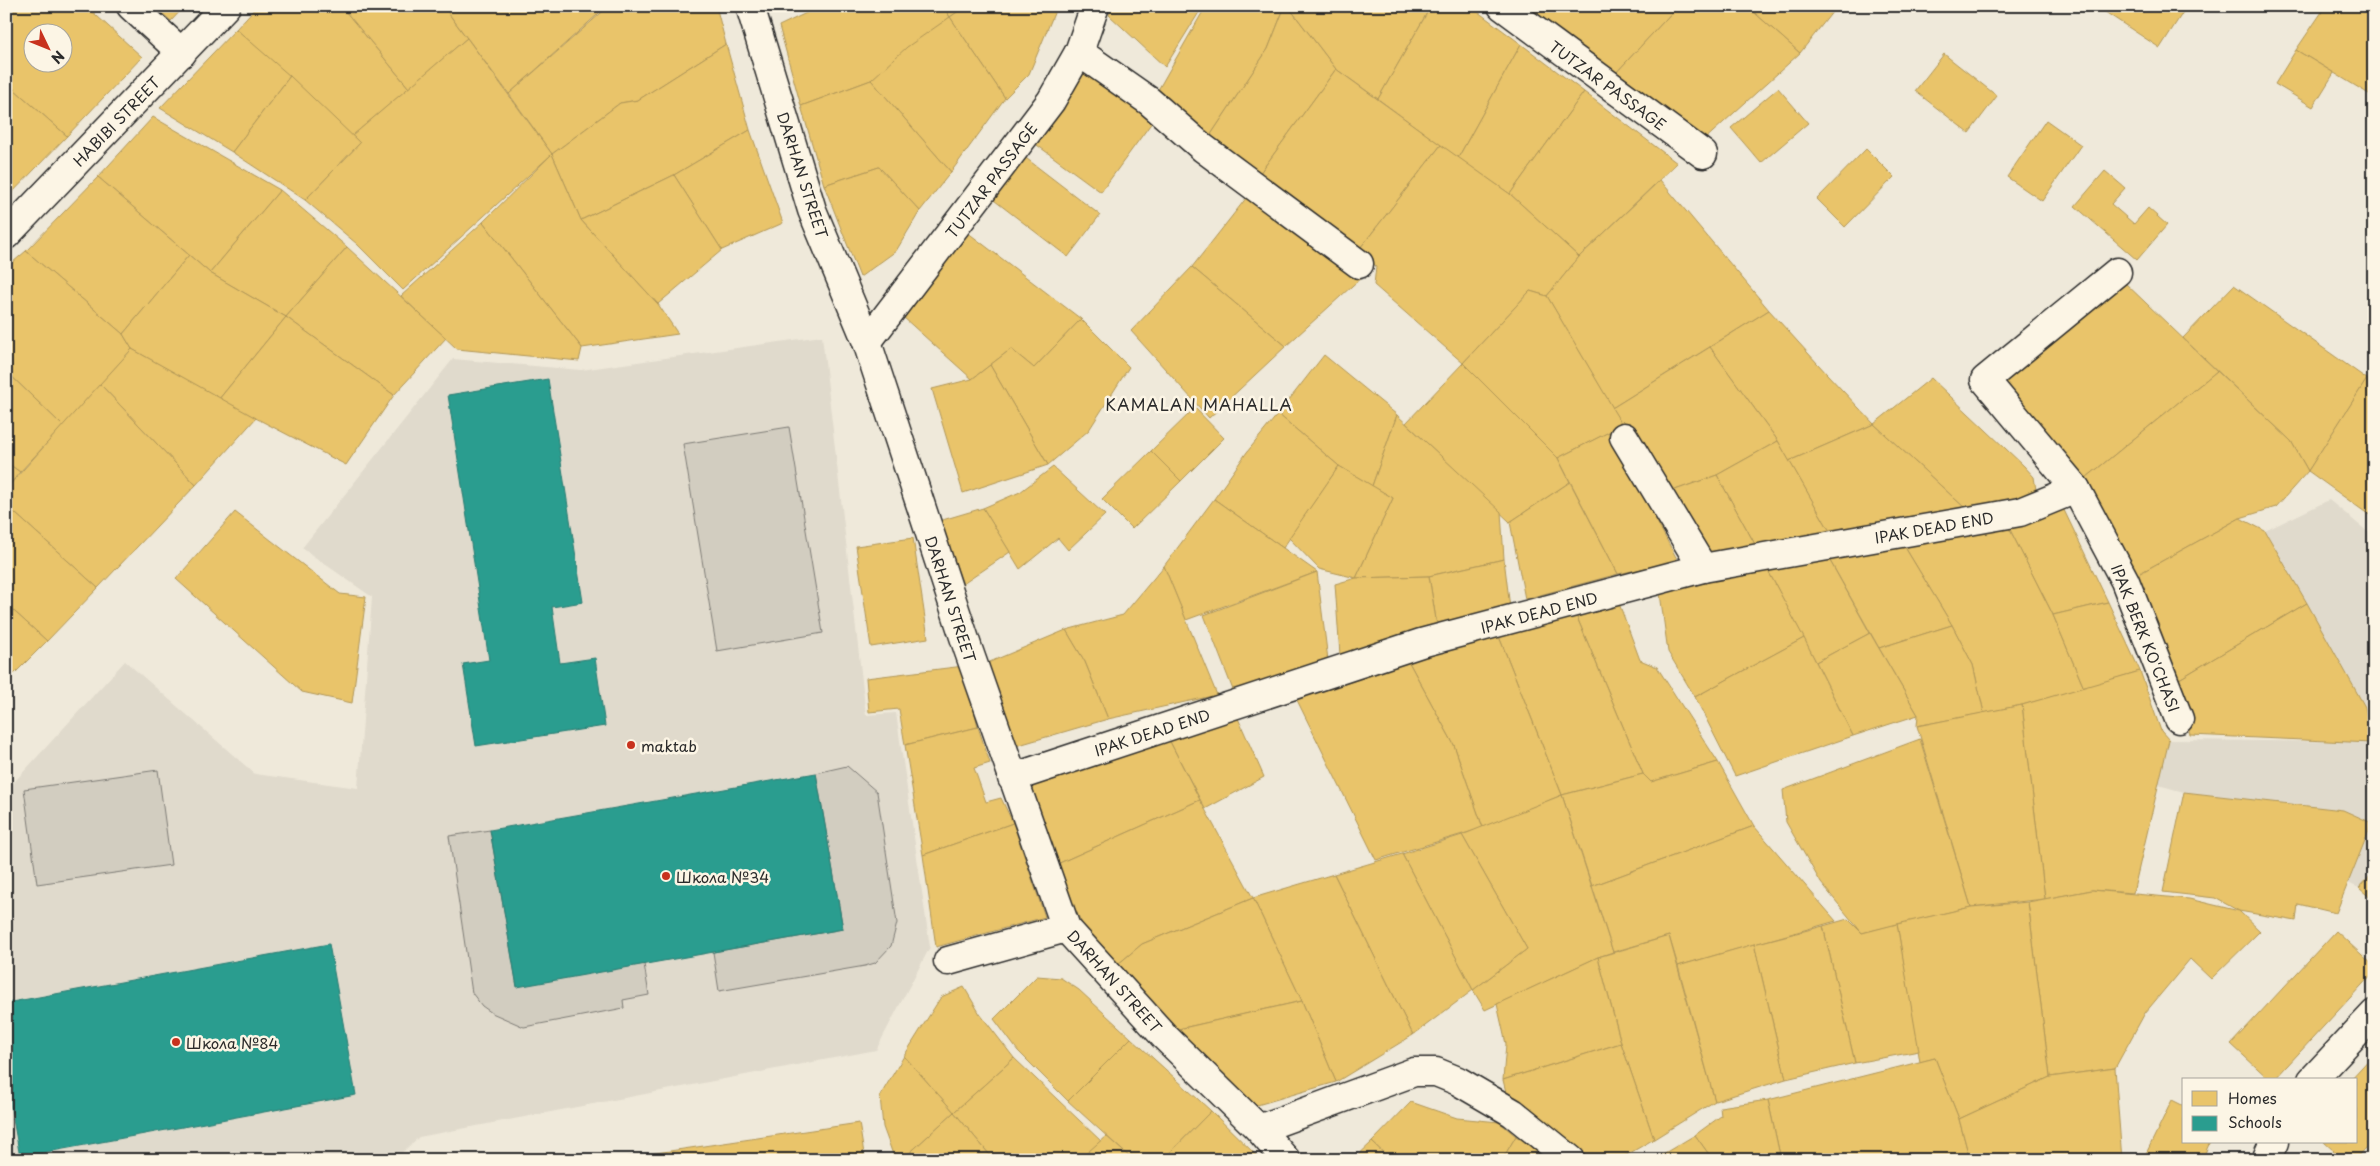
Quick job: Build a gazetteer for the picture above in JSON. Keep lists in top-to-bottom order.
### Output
{
  "streets": {
    "street": [
      "TUTZAR PASSAGE",
      "HABIBI STREET",
      "DARHAN STREET",
      "IPAK DEAD END",
      "IPAK BERK KO'CHASI"
    ]
  },
  "crossings": [
    ["TUTZAR PASSAGE", "DARHAN STREET"],
    ["DARHAN STREET", "IPAK DEAD END"],
    ["IPAK DEAD END", "IPAK BERK KO'CHASI"]
  ],
  "districts": ["KAMALAN MAHALLA"],
  "places": ["maktab", "Школа №34", "Школа №84"],
  "legend": ["Homes", "Schools"],
  "north": "bottom right"
}
